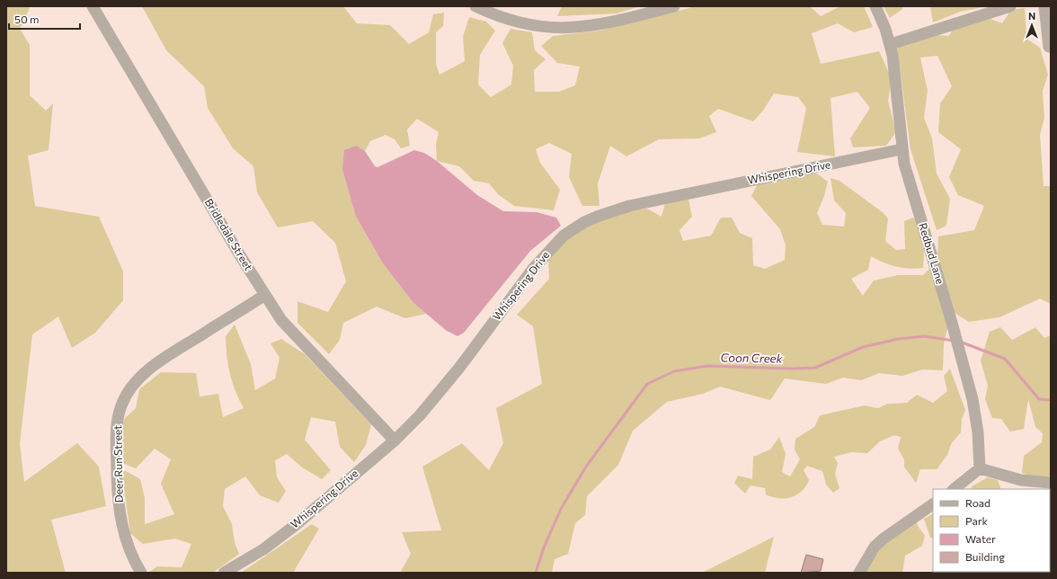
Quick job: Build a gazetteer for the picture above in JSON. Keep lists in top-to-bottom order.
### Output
{
  "streets": {
    "street": [
      "Whispering Drive",
      "Bridledale Street",
      "Redbud Lane",
      "Deer Run Street"
    ]
  },
  "crossings": [
    ["Whispering Drive", "Bridledale Street"],
    ["Whispering Drive", "Redbud Lane"],
    ["Bridledale Street", "Deer Run Street"]
  ],
  "water": ["Coon Creek"],
  "legend": [
    "Road",
    "Park",
    "Water",
    "Building"
  ],
  "scale_bar": "50 m",
  "north": "top"
}
